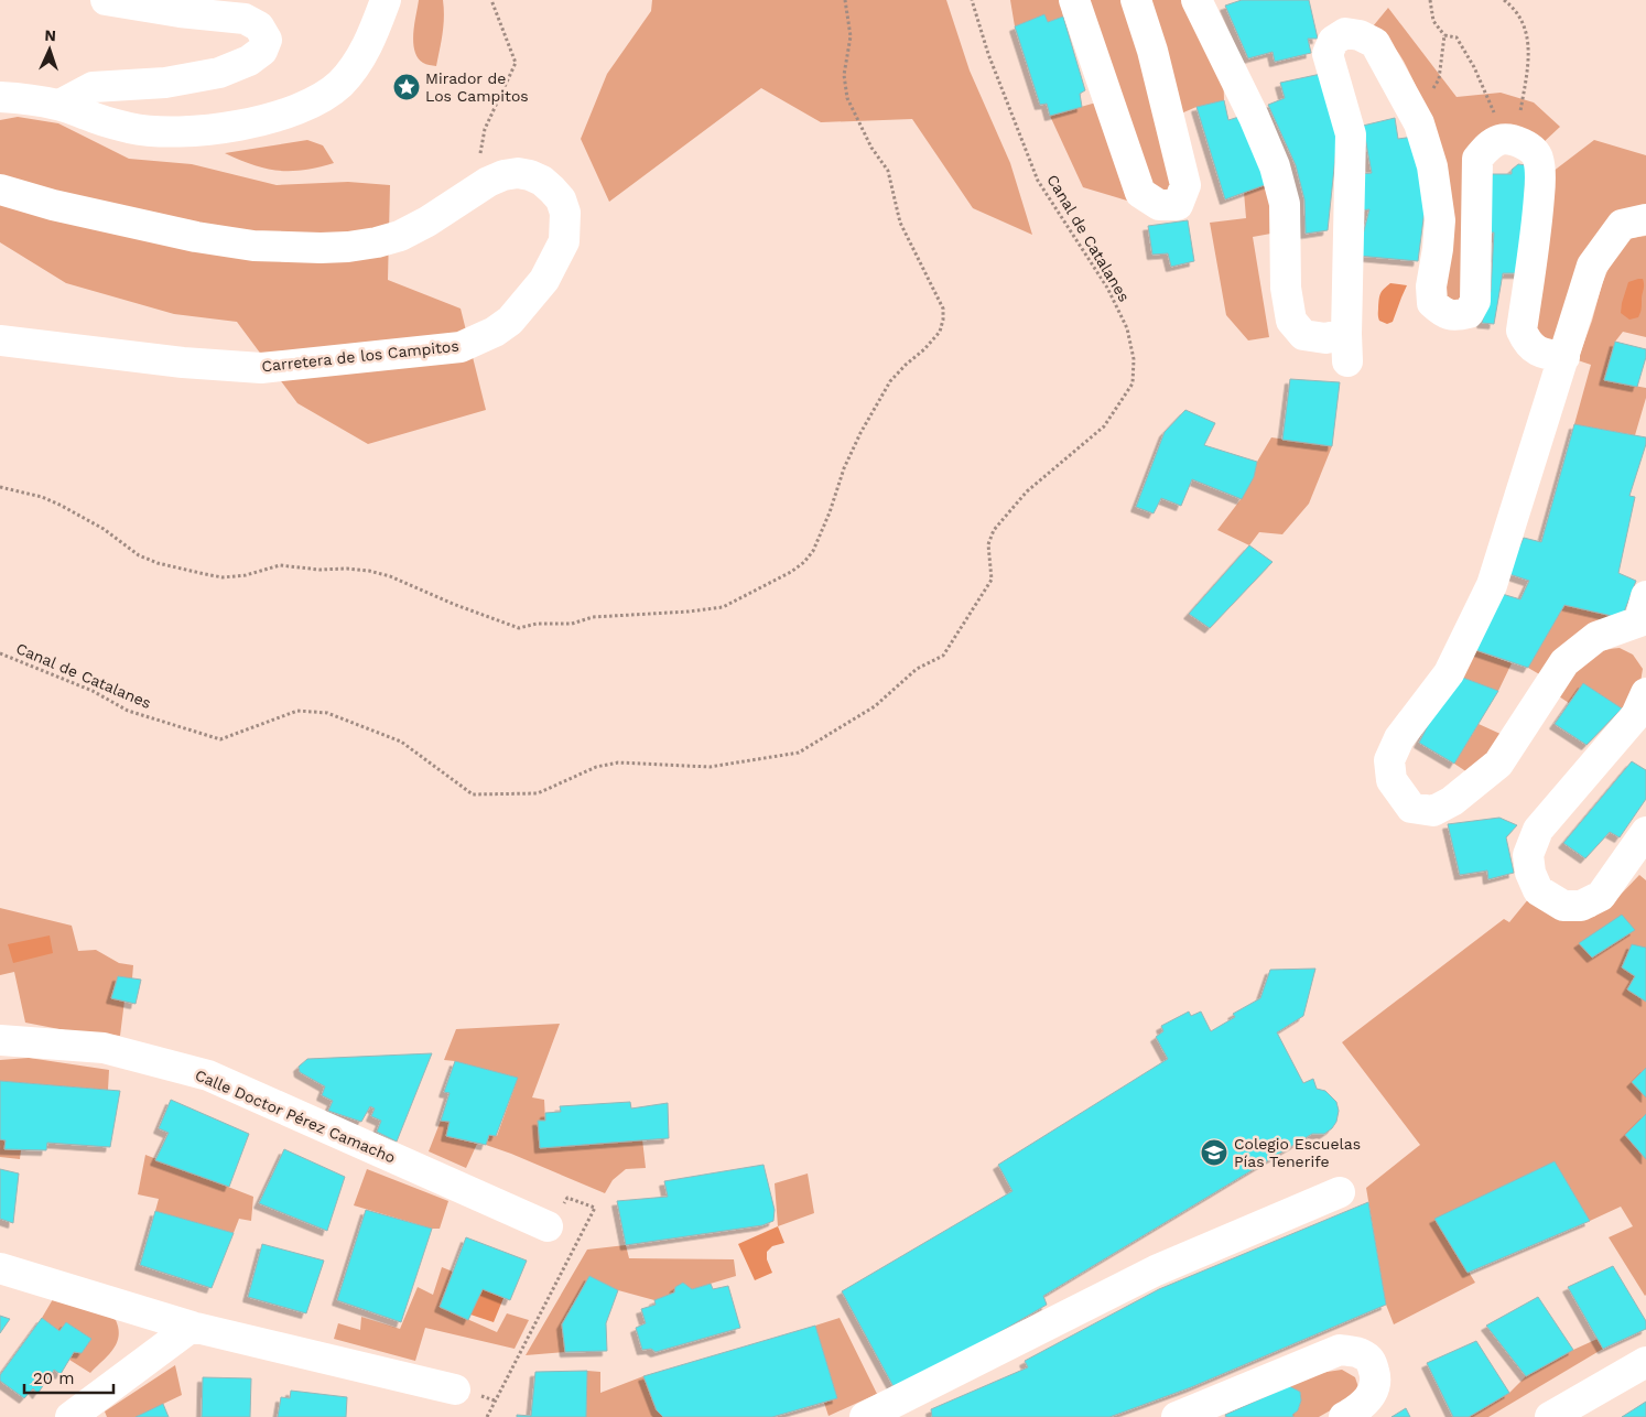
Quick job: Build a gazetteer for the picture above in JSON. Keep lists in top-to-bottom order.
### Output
{
  "streets": {
    "street": ["Carretera de los Campitos", "Calle Doctor Pérez Camacho"],
    "path": ["Canal de Catalanes"]
  },
  "places": {
    "place": ["Mirador de Los Campitos"],
    "school or university": ["Colegio Escuelas Pías Tenerife"]
  },
  "scale_bar": "20 m",
  "north": "top"
}
